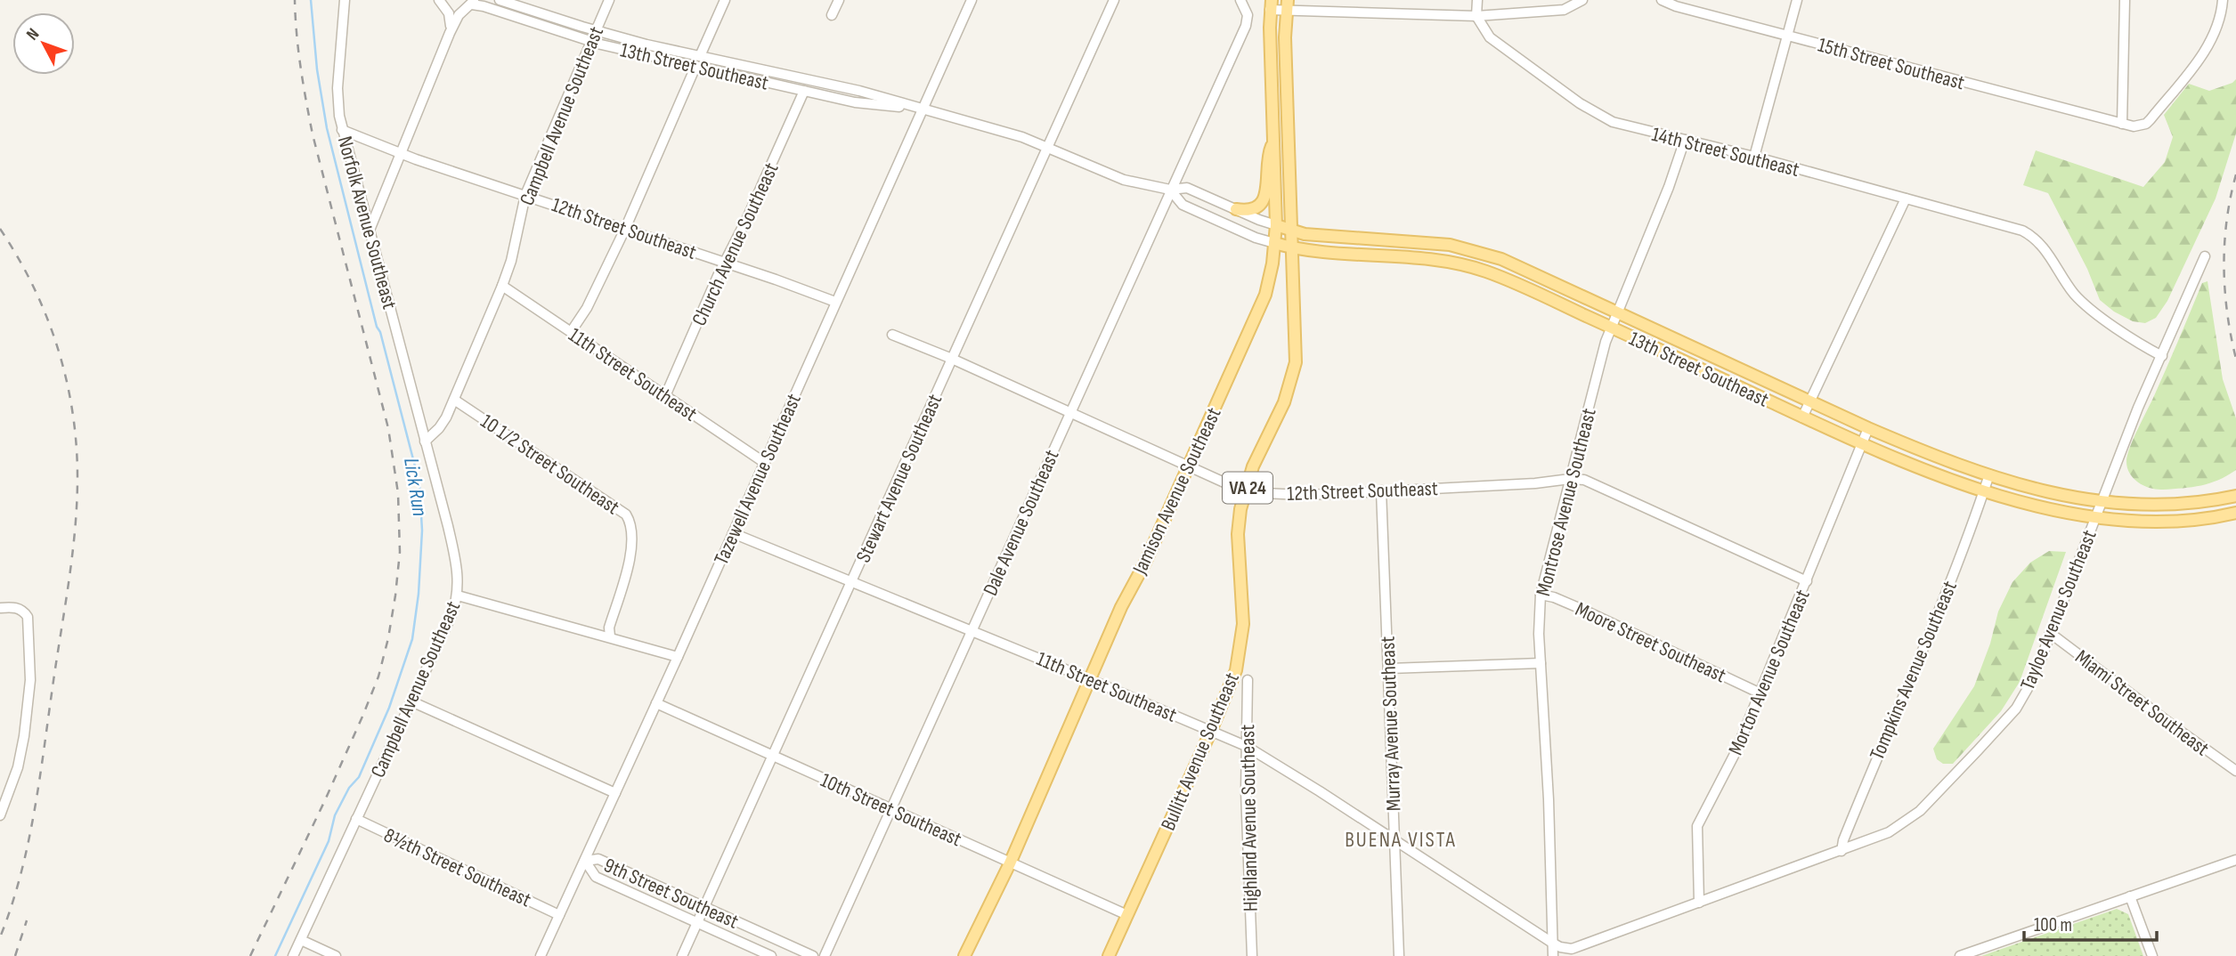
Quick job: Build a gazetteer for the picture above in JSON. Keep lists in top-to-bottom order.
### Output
{
  "streets": {
    "main road": [
      "13th Street Southeast",
      "VA 24",
      "Jamison Avenue Southeast",
      "Bullitt Avenue Southeast"
    ],
    "street": [
      "15th Street Southeast",
      "Campbell Avenue Southeast",
      "14th Street Southeast",
      "Norfolk Avenue Southeast",
      "12th Street Southeast",
      "Church Avenue Southeast",
      "11th Street Southeast",
      "10 1/2 Street Southeast",
      "Stewart Avenue Southeast",
      "Tazewell Avenue Southeast",
      "Montrose Avenue Southeast",
      "Dale Avenue Southeast",
      "Tayloe Avenue Southeast",
      "Moore Street Southeast",
      "Tompkins Avenue Southeast",
      "Morton Avenue Southeast",
      "Miami Street Southeast",
      "Murray Avenue Southeast",
      "10th Street Southeast",
      "Highland Avenue Southeast",
      "8½th Street Southeast",
      "9th Street Southeast"
    ]
  },
  "crossings": [
    ["13th Street Southeast", "Campbell Avenue Southeast"],
    ["13th Street Southeast", "Church Avenue Southeast"],
    ["13th Street Southeast", "Stewart Avenue Southeast"],
    ["13th Street Southeast", "Tazewell Avenue Southeast"],
    ["13th Street Southeast", "VA 24"],
    ["13th Street Southeast", "Jamison Avenue Southeast"],
    ["13th Street Southeast", "Montrose Avenue Southeast"],
    ["13th Street Southeast", "Dale Avenue Southeast"],
    ["13th Street Southeast", "Tayloe Avenue Southeast"],
    ["13th Street Southeast", "Tompkins Avenue Southeast"],
    ["13th Street Southeast", "Morton Avenue Southeast"],
    ["13th Street Southeast", "Bullitt Avenue Southeast"],
    ["Campbell Avenue Southeast", "Norfolk Avenue Southeast"],
    ["Campbell Avenue Southeast", "12th Street Southeast"],
    ["Campbell Avenue Southeast", "11th Street Southeast"],
    ["Campbell Avenue Southeast", "10 1/2 Street Southeast"],
    ["Campbell Avenue Southeast", "8½th Street Southeast"],
    ["14th Street Southeast", "Montrose Avenue Southeast"],
    ["14th Street Southeast", "Tayloe Avenue Southeast"],
    ["Norfolk Avenue Southeast", "12th Street Southeast"],
    ["12th Street Southeast", "Church Avenue Southeast"],
    ["12th Street Southeast", "Stewart Avenue Southeast"],
    ["12th Street Southeast", "Tazewell Avenue Southeast"],
    ["12th Street Southeast", "Jamison Avenue Southeast"],
    ["12th Street Southeast", "Montrose Avenue Southeast"],
    ["12th Street Southeast", "Dale Avenue Southeast"],
    ["12th Street Southeast", "Morton Avenue Southeast"],
    ["12th Street Southeast", "Murray Avenue Southeast"],
    ["12th Street Southeast", "Bullitt Avenue Southeast"],
    ["Church Avenue Southeast", "11th Street Southeast"],
    ["11th Street Southeast", "Stewart Avenue Southeast"],
    ["11th Street Southeast", "Tazewell Avenue Southeast"],
    ["11th Street Southeast", "Jamison Avenue Southeast"],
    ["11th Street Southeast", "Montrose Avenue Southeast"],
    ["11th Street Southeast", "Dale Avenue Southeast"],
    ["11th Street Southeast", "Tayloe Avenue Southeast"],
    ["11th Street Southeast", "Murray Avenue Southeast"],
    ["11th Street Southeast", "Bullitt Avenue Southeast"],
    ["11th Street Southeast", "Highland Avenue Southeast"],
    ["Stewart Avenue Southeast", "10th Street Southeast"],
    ["Stewart Avenue Southeast", "9th Street Southeast"],
    ["Tazewell Avenue Southeast", "10th Street Southeast"],
    ["Tazewell Avenue Southeast", "8½th Street Southeast"],
    ["Tazewell Avenue Southeast", "9th Street Southeast"],
    ["VA 24", "Bullitt Avenue Southeast"],
    ["Jamison Avenue Southeast", "10th Street Southeast"],
    ["Montrose Avenue Southeast", "Tayloe Avenue Southeast"],
    ["Montrose Avenue Southeast", "Moore Street Southeast"],
    ["Dale Avenue Southeast", "10th Street Southeast"],
    ["Tayloe Avenue Southeast", "Tompkins Avenue Southeast"],
    ["Tayloe Avenue Southeast", "Morton Avenue Southeast"],
    ["Tayloe Avenue Southeast", "Miami Street Southeast"],
    ["Moore Street Southeast", "Morton Avenue Southeast"],
    ["Bullitt Avenue Southeast", "10th Street Southeast"]
  ],
  "districts": ["BUENA VISTA"],
  "water": ["Lick Run"],
  "scale_bar": "100 m",
  "north": "top left"
}
